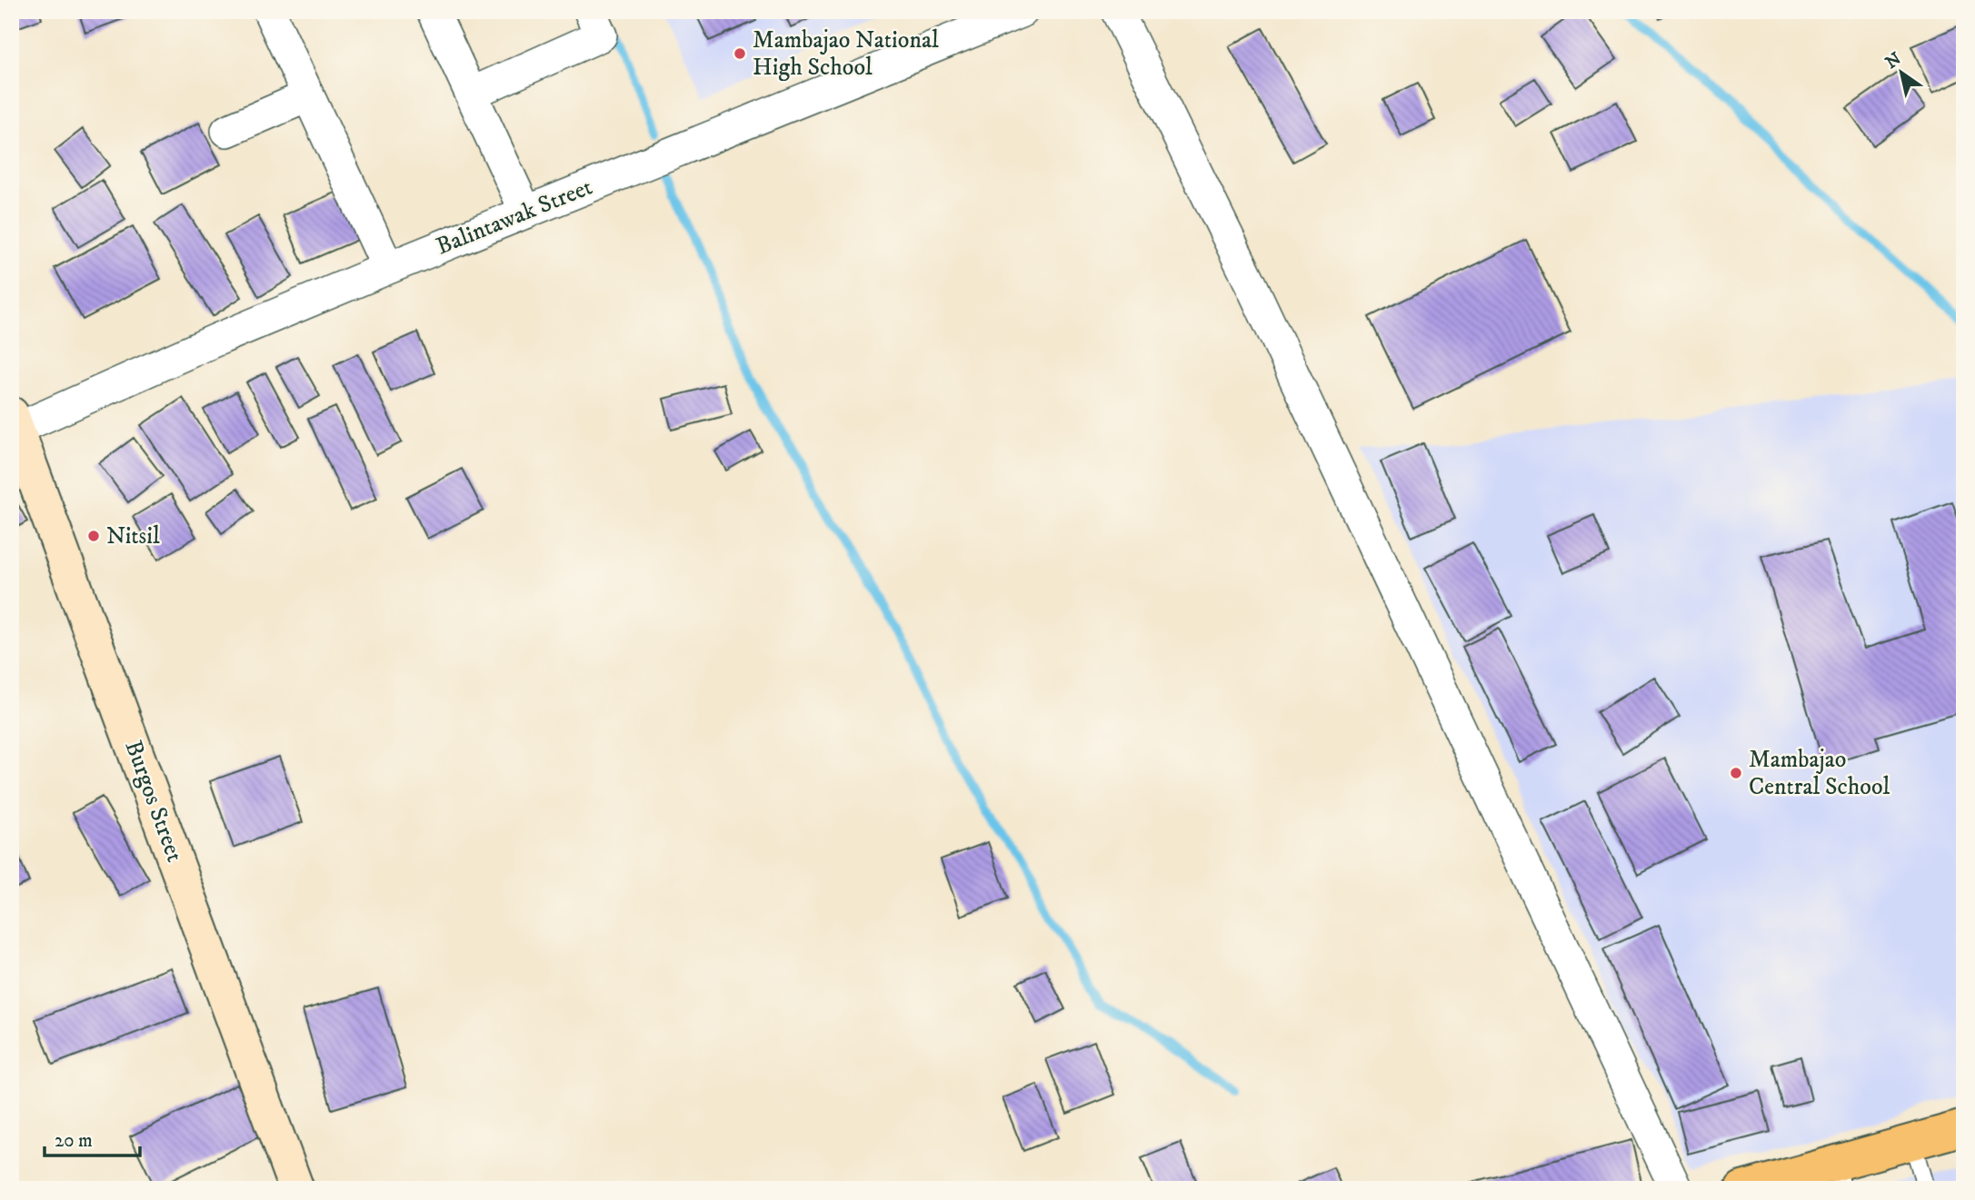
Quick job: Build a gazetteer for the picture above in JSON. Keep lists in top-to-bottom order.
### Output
{
  "streets": {
    "street": ["Balintawak Street", "Burgos Street"]
  },
  "crossings": [
    ["Balintawak Street", "Burgos Street"]
  ],
  "places": ["Mambajao National High School", "Nitsil", "Mambajao Central School"],
  "scale_bar": "20 m",
  "north": "top left"
}
